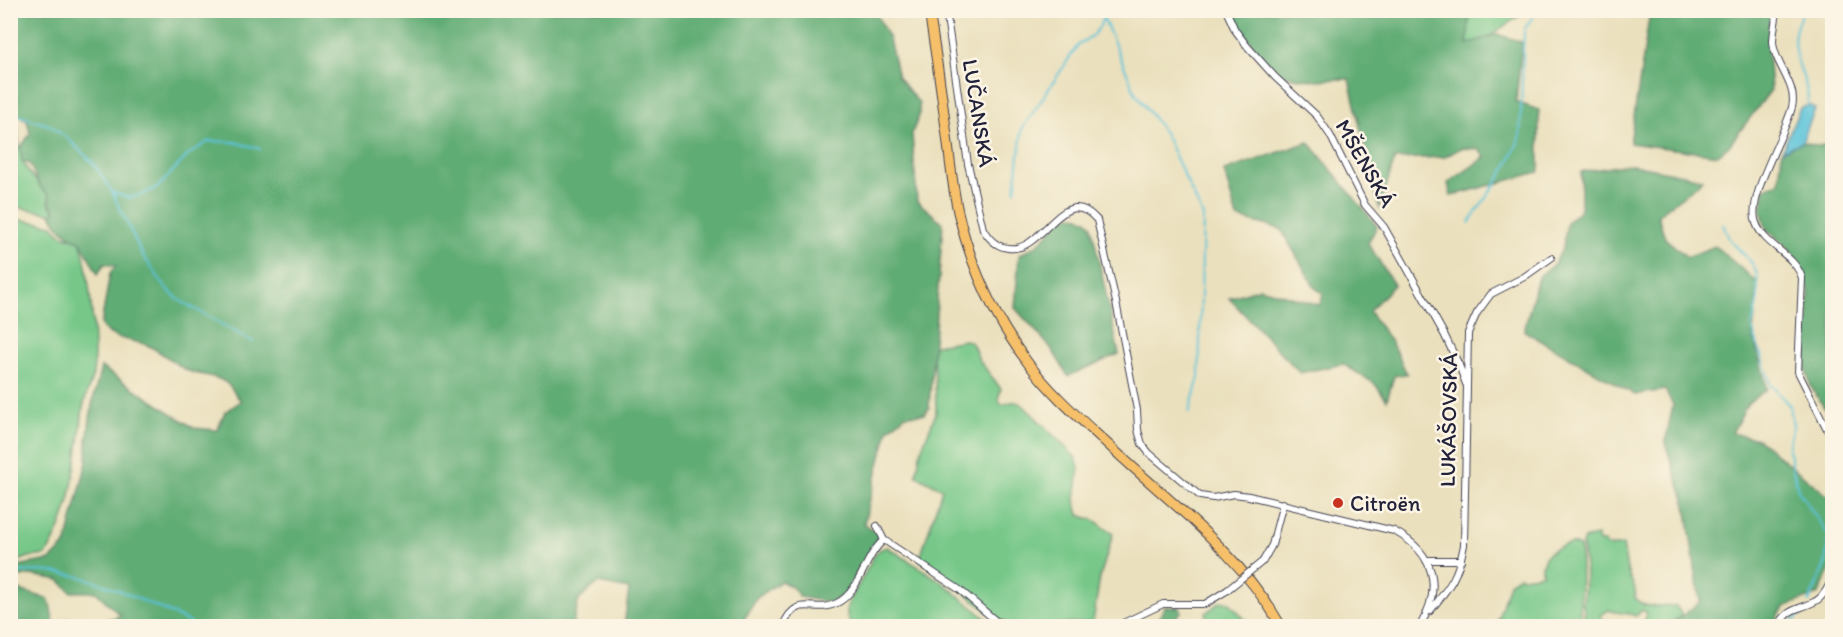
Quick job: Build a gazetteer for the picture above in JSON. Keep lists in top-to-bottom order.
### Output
{
  "streets": {
    "street": ["LUČANSKÁ", "MŠENSKÁ", "LUKÁŠOVSKÁ"]
  },
  "crossings": [
    ["MŠENSKÁ", "LUKÁŠOVSKÁ"]
  ],
  "places": ["Citroën"]
}
